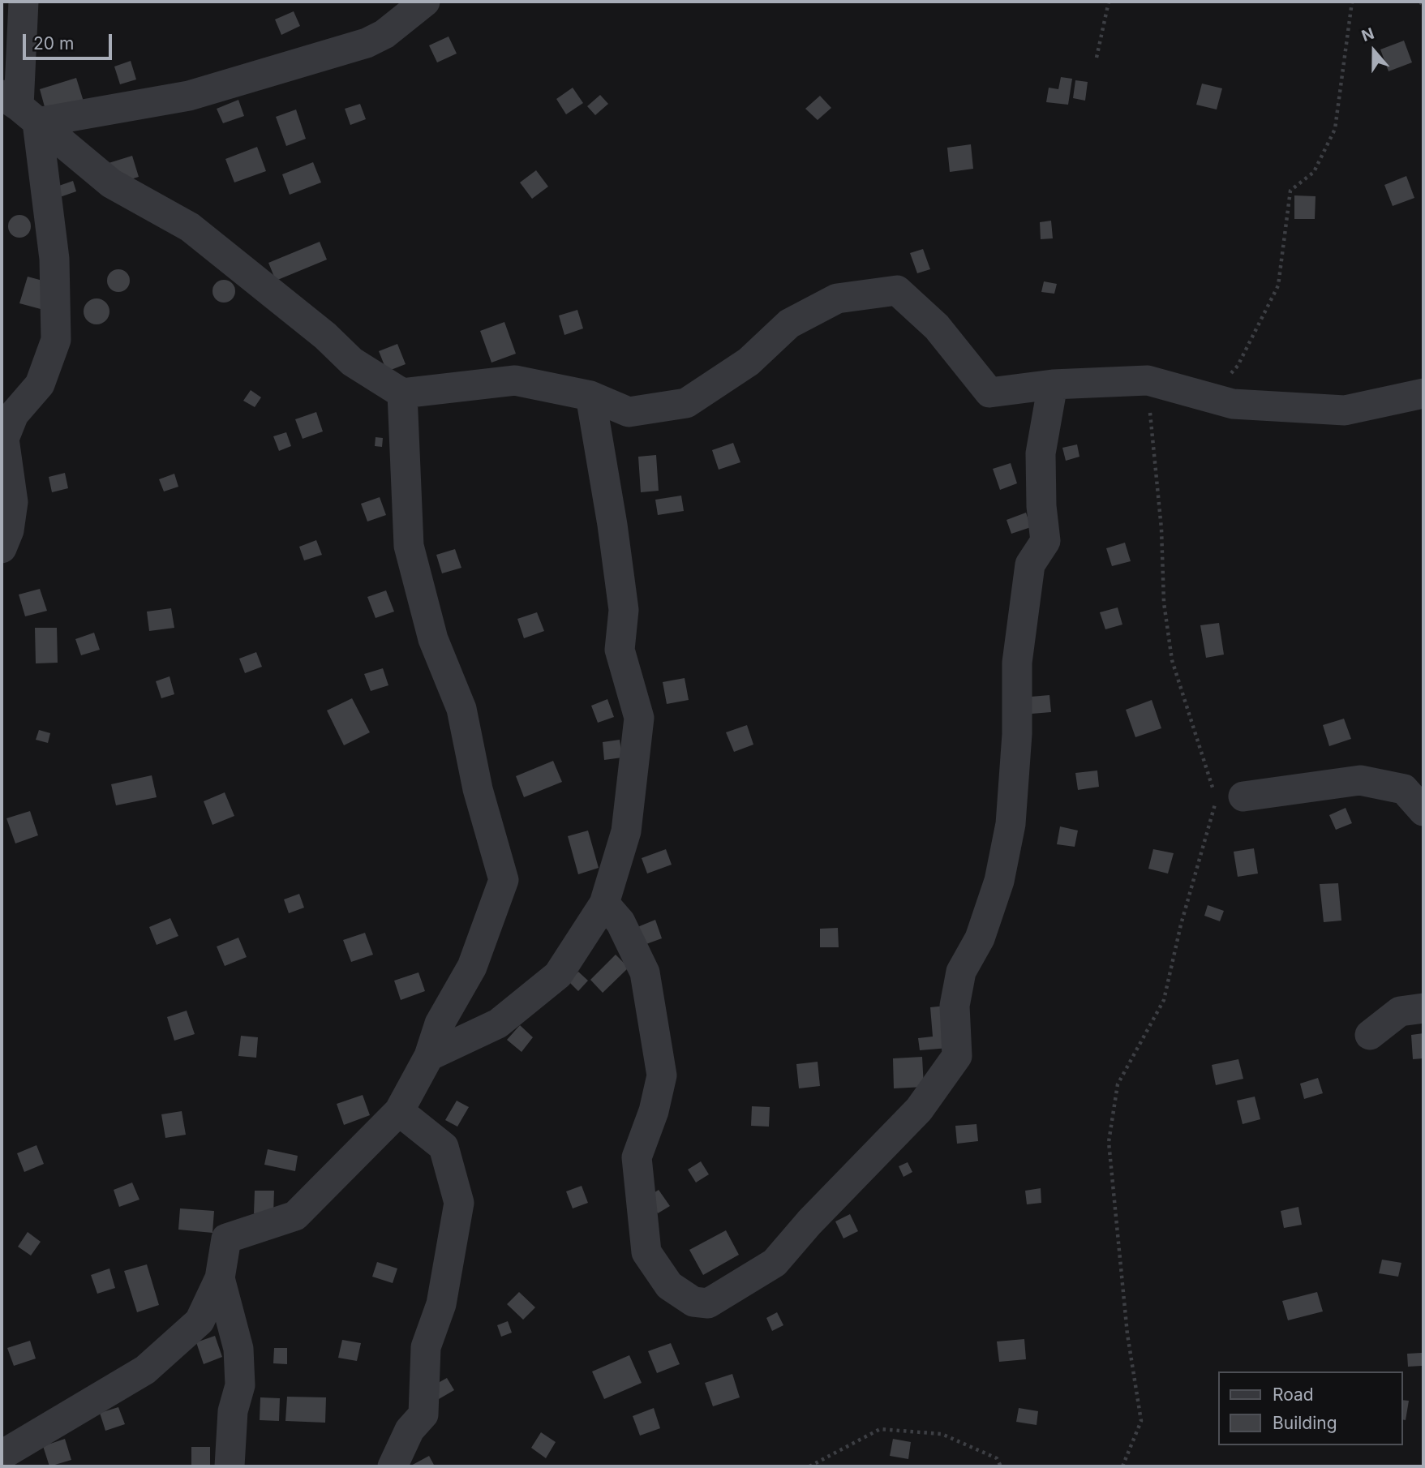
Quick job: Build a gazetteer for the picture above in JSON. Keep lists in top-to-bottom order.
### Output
{
  "legend": ["Road", "Building"],
  "scale_bar": "20 m",
  "north": "top"
}
